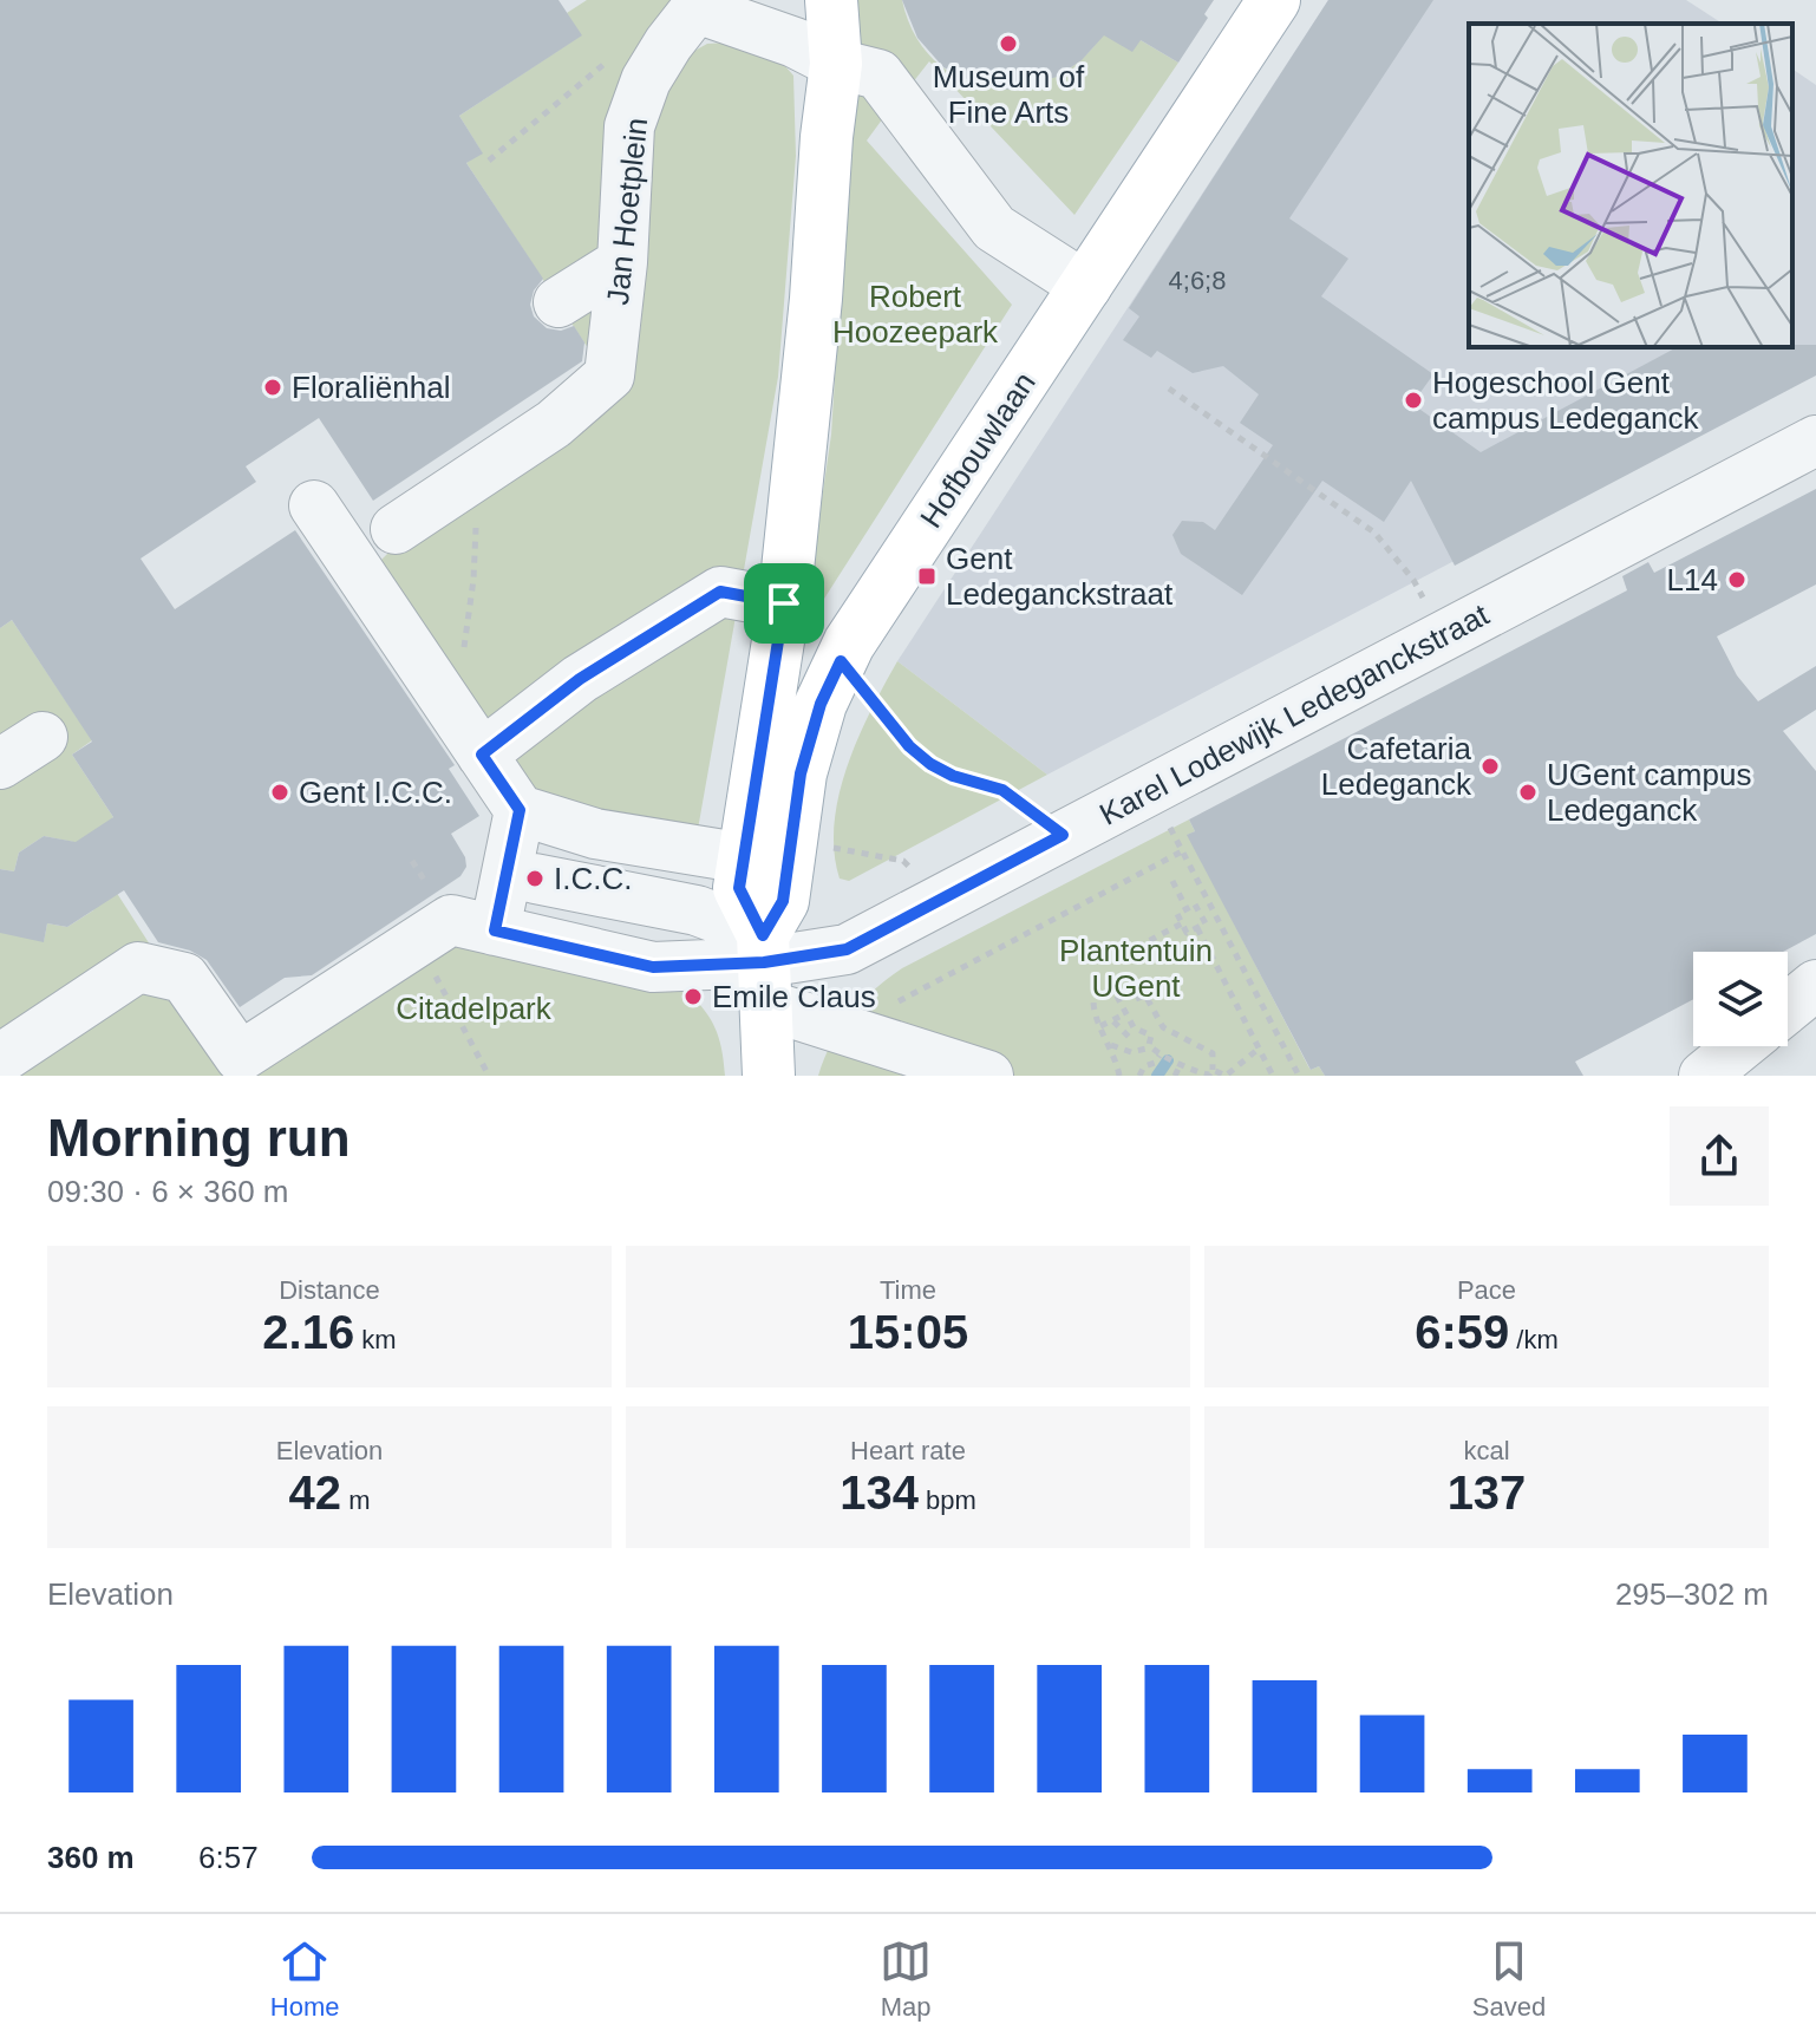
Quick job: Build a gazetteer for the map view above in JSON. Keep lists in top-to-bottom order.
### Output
{
  "streets": {
    "main road": ["Hofbouwlaan"],
    "street": ["Jan Hoetplein", "Karel Lodewijk Ledeganckstraat"]
  },
  "crossings": [
    ["Hofbouwlaan", "Karel Lodewijk Ledeganckstraat"]
  ],
  "parks": ["Robert Hoozeepark", "Plantentuin UGent", "Citadelpark"],
  "places": {
    "other": [
      "Museum of Fine Arts",
      "Floraliënhal",
      "Hogeschool Gent campus Ledeganck",
      "L14",
      "Cafetaria Ledeganck",
      "Gent I.C.C.",
      "UGent campus Ledeganck",
      "I.C.C.",
      "Emile Claus"
    ],
    "transit": ["Gent Ledeganckstraat"]
  },
  "house_numbers": ["4;6;8"],
  "page": {
    "heading": ["Morning run", "09:30 · 6 × 360 m"],
    "stats": [
      ["Distance", "2.16 km"],
      ["Time", "15:05"],
      ["Pace", "6:59 /km"],
      ["Elevation", "42 m"],
      ["Heart rate", "134 bpm"],
      ["kcal", "137"]
    ],
    "chart": ["Elevation", "295–302 m"],
    "list": [
      {
        "name": "360 m",
        "note": "6:57"
      }
    ],
    "tabs": ["Home", "Map", "Saved"]
  }
}
